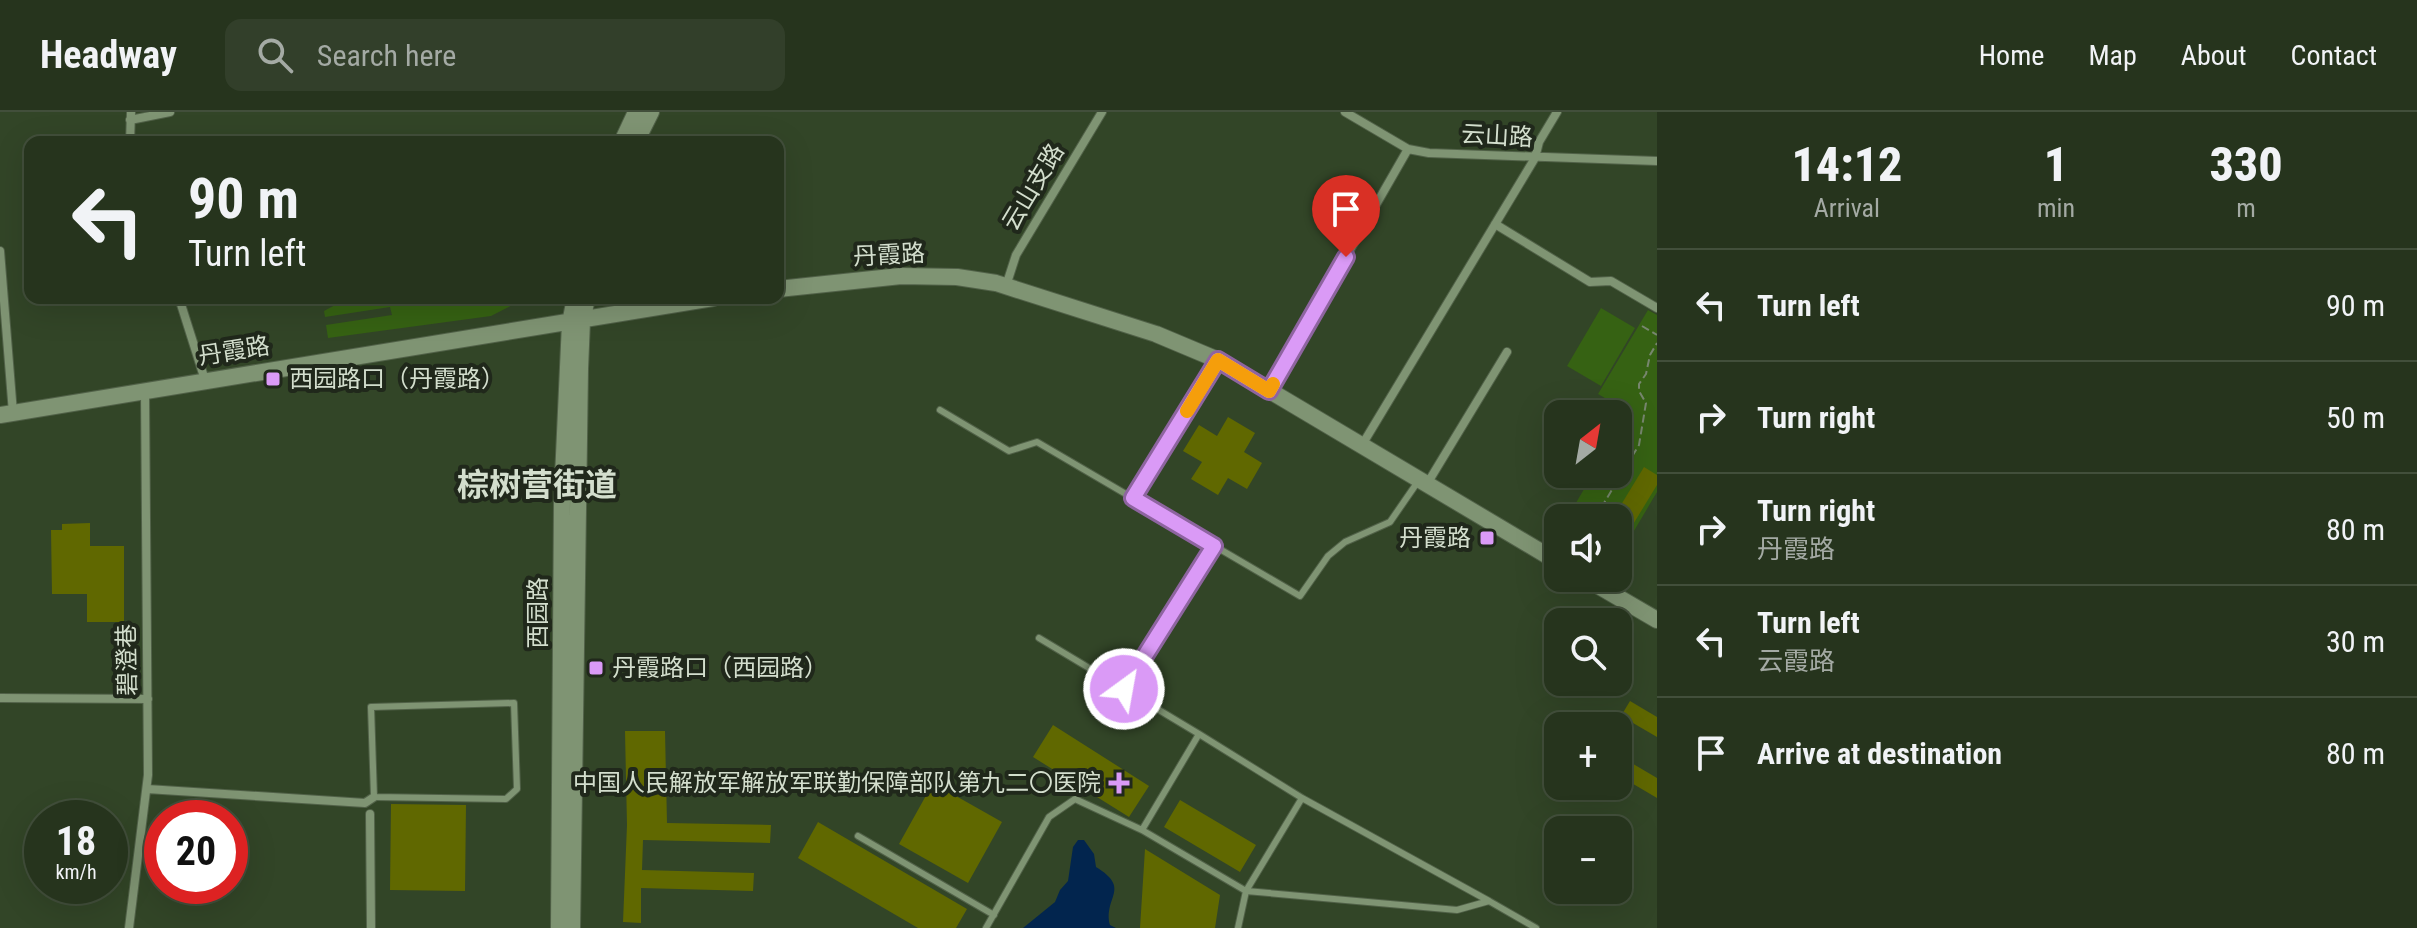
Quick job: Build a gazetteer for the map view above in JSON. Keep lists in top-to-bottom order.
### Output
{
  "streets": {
    "street": [
      "云山路",
      "云山支路",
      "丹霞路",
      "西园路",
      "碧澄巷"
    ]
  },
  "crossings": [
    ["云山支路", "丹霞路"],
    ["丹霞路", "西园路"],
    ["丹霞路", "碧澄巷"]
  ],
  "districts": ["棕树营街道"],
  "places": {
    "transit": ["西园路口（丹霞路）", "丹霞路", "丹霞路口（西园路）"],
    "health": ["中国人民解放军解放军联勤保障部队第九二〇医院"]
  },
  "north": "top right",
  "page": {
    "header": "Headway",
    "search": "Search here",
    "nav": [
      "Home",
      "Map",
      "About",
      "Contact"
    ],
    "eta": [
      "14:12",
      "Arrival",
      "1",
      "min",
      "330",
      "m"
    ],
    "turn": ["90 m", "Turn left"],
    "list": [
      {
        "name": "Turn left",
        "value": "90 m"
      },
      {
        "name": "Turn right",
        "value": "50 m"
      },
      {
        "name": "Turn right",
        "note": "丹霞路",
        "value": "80 m"
      },
      {
        "name": "Turn left",
        "note": "云霞路",
        "value": "30 m"
      },
      {
        "name": "Arrive at destination",
        "value": "80 m"
      }
    ],
    "map_buttons": ["+", "−"],
    "speed": "18 km/h",
    "limit": "20"
  }
}
